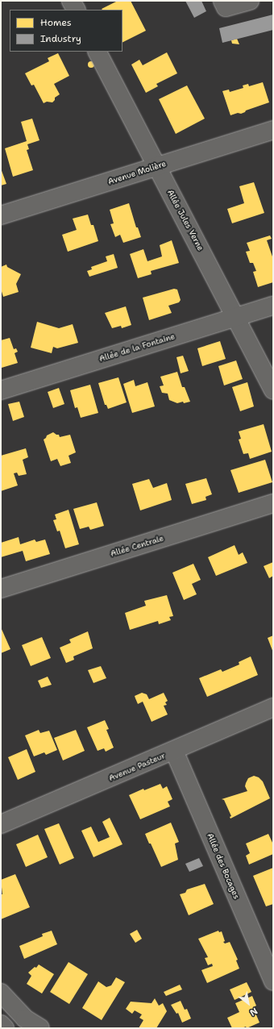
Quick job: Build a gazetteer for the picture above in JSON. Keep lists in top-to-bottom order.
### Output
{
  "streets": {
    "street": [
      "Avenue Molière",
      "Allée Jules Verne",
      "Allée de la Fontaine",
      "Allée Centrale",
      "Avenue Pasteur",
      "Allée des Bocages"
    ]
  },
  "crossings": [
    ["Avenue Molière", "Allée Jules Verne"],
    ["Allée Jules Verne", "Allée de la Fontaine"],
    ["Avenue Pasteur", "Allée des Bocages"]
  ],
  "legend": ["Homes", "Industry"],
  "north": "bottom right"
}
